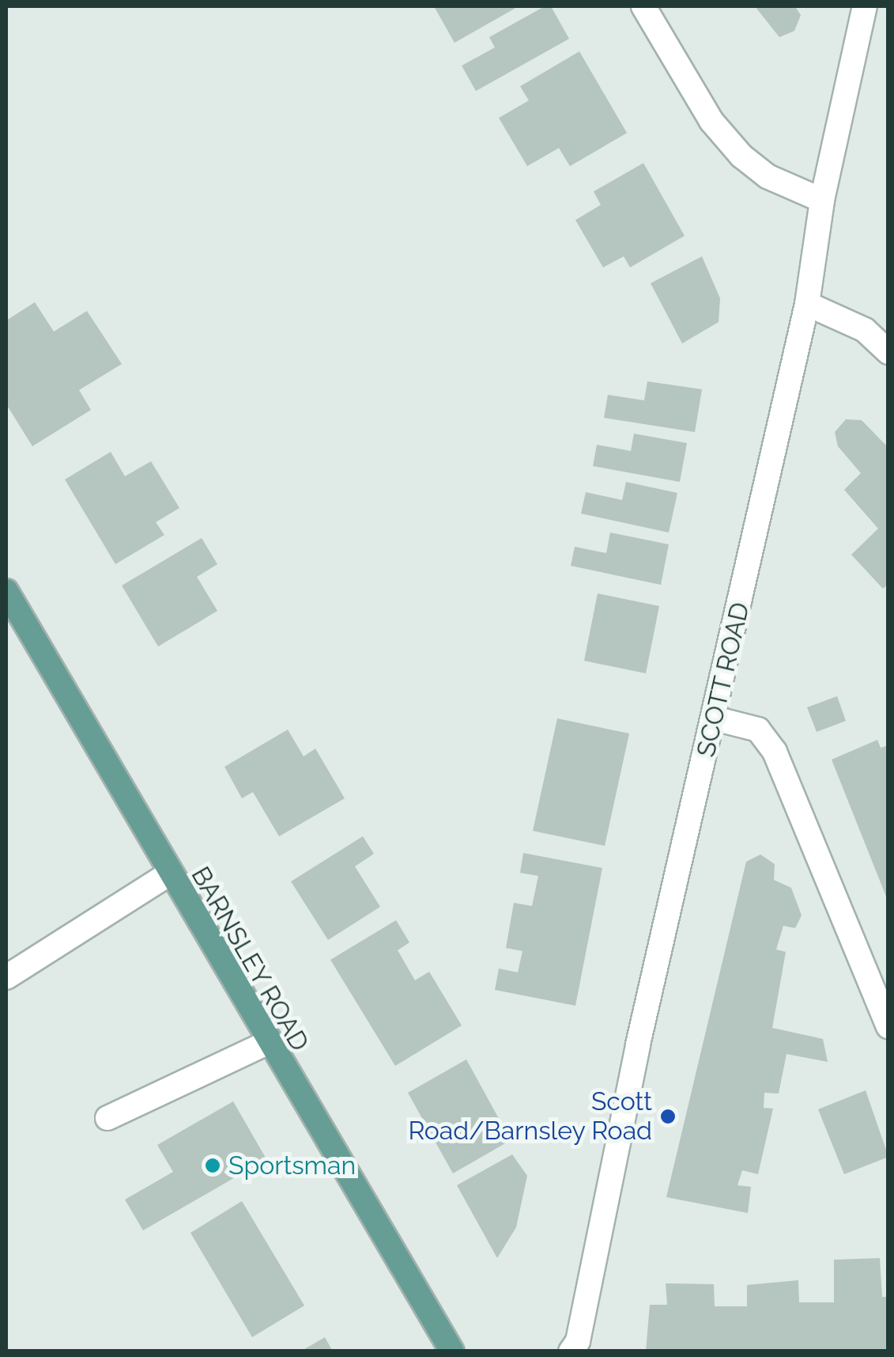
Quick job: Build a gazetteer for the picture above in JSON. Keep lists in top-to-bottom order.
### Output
{
  "streets": {
    "main road": ["BARNSLEY ROAD"],
    "street": ["SCOTT ROAD"]
  },
  "places": ["Scott Road/Barnsley Road", "Sportsman"]
}
